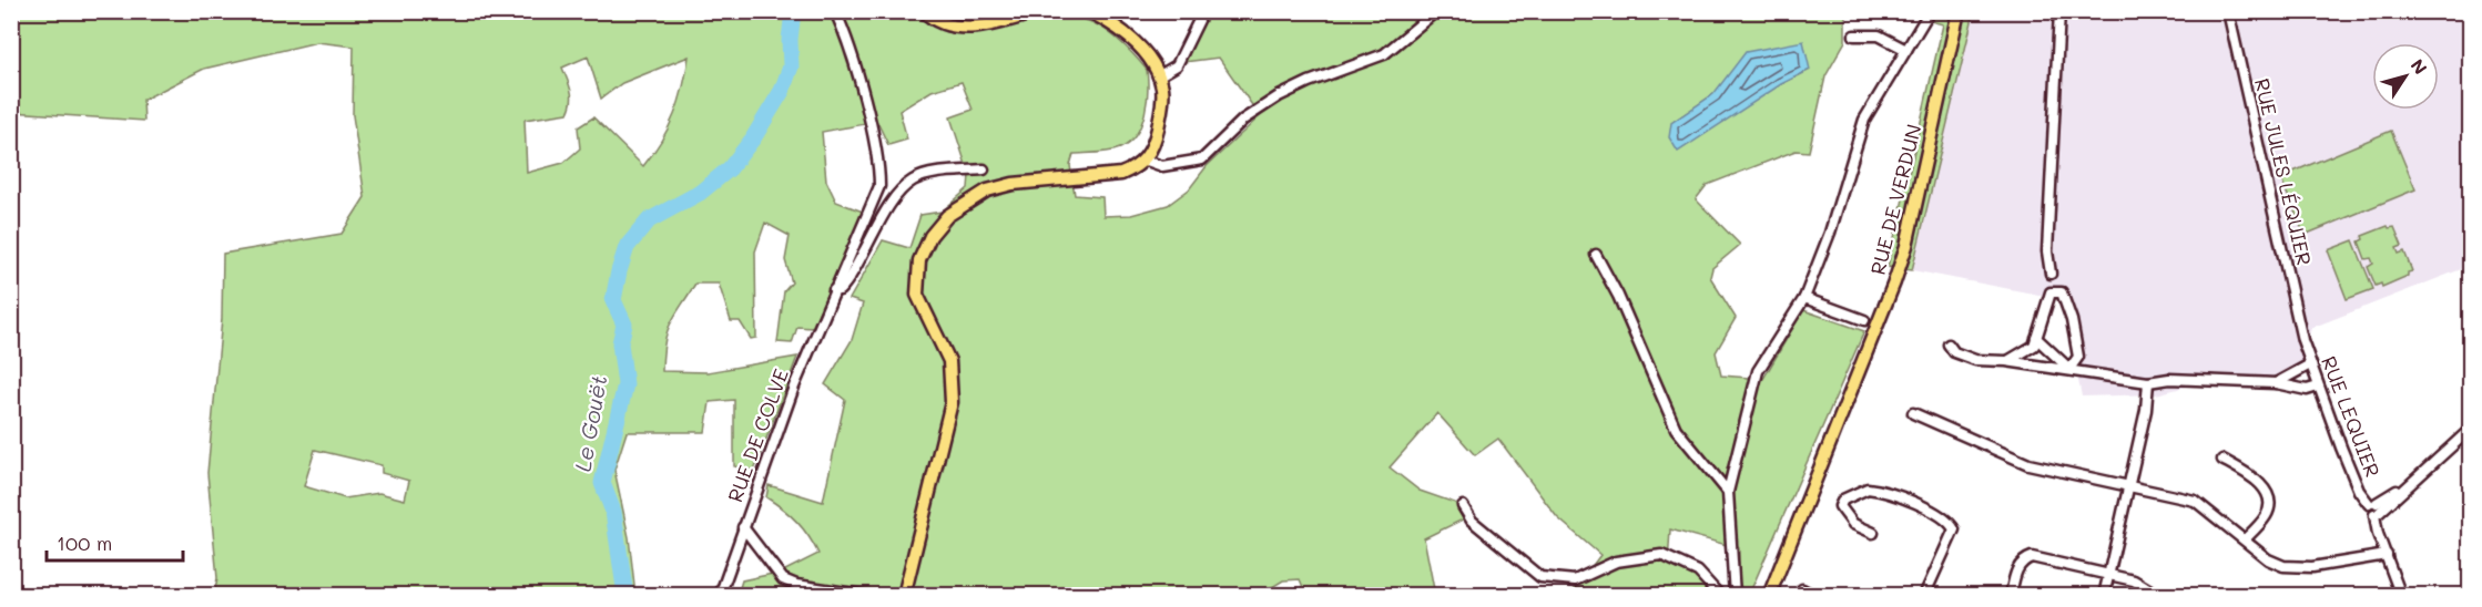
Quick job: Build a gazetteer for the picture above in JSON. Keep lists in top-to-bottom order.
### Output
{
  "streets": {
    "main road": ["RUE DE VERDUN"],
    "street": ["RUE JULES LÉQUIER", "RUE LEQUIER", "RUE DE COLVE"]
  },
  "crossings": [
    ["RUE JULES LÉQUIER", "RUE LEQUIER"]
  ],
  "water": ["Le Gouët"],
  "scale_bar": "100 m",
  "north": "top right"
}
